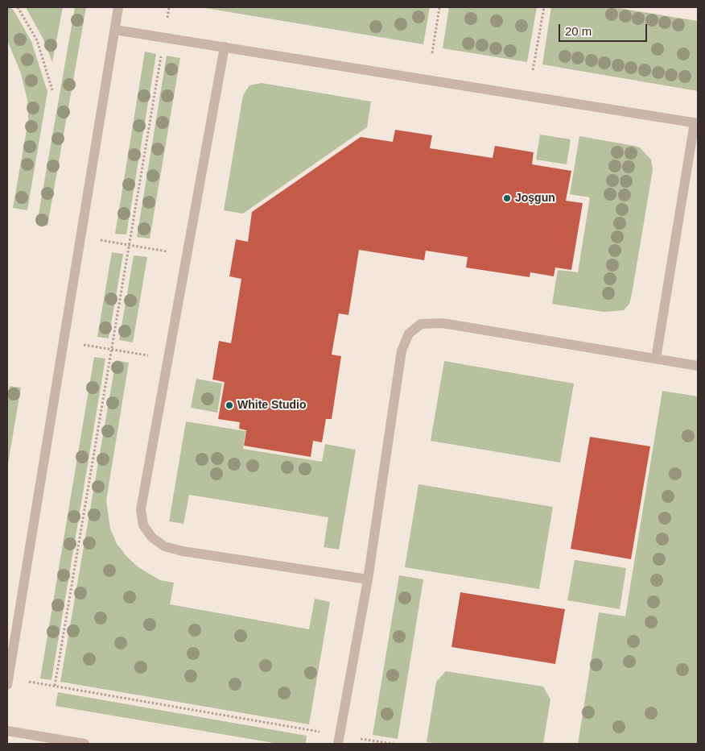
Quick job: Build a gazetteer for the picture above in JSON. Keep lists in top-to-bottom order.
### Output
{
  "places": ["Joşgun", "White Studio"],
  "scale_bar": "20 m"
}
